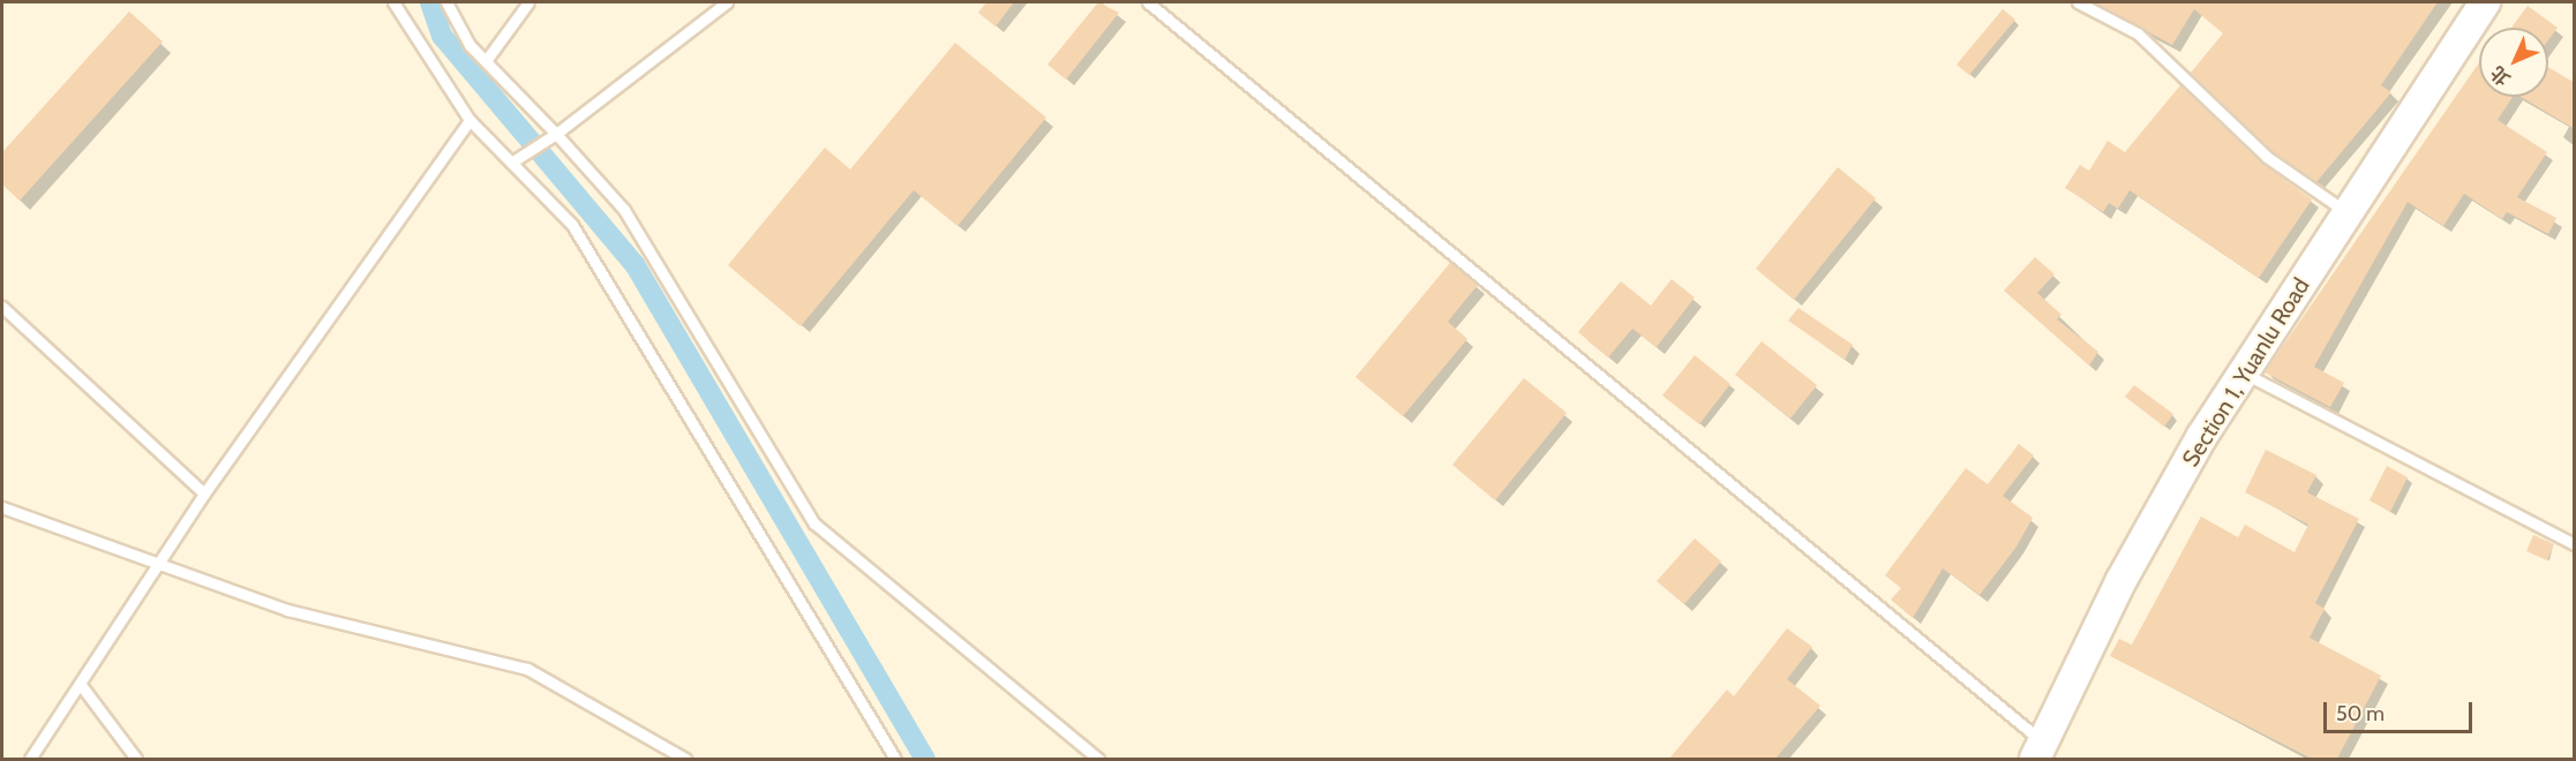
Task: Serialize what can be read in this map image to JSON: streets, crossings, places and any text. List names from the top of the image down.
{
  "streets": {
    "main road": ["Section 1, Yuanlu Road"]
  },
  "scale_bar": "50 m",
  "north": "bottom left"
}
